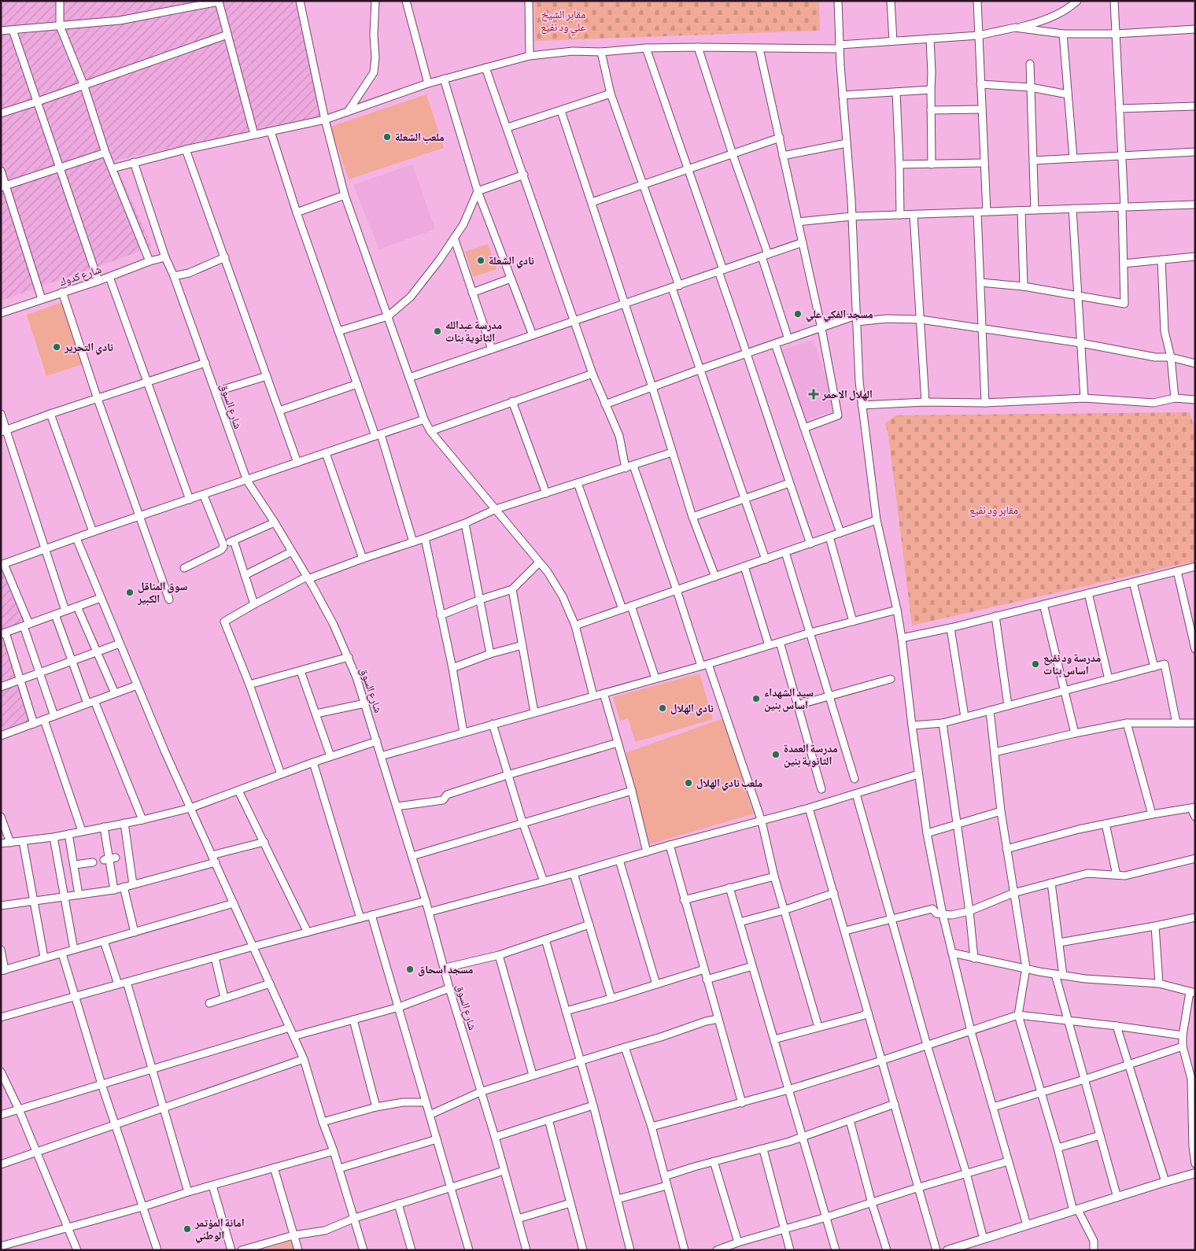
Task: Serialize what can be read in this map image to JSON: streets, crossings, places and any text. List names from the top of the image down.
{
  "streets": {
    "street": ["شارع كدوك", "شارع السوق"]
  },
  "crossings": [
    ["شارع كدوك", "شارع السوق"]
  ],
  "parks": ["مقابر الشيخ علي ود نفيع", "مقابر ود نفيع"],
  "places": {
    "other": [
      "ملعب الشعلة",
      "نادي الشعلة",
      "مسجد الفكي علي",
      "مدرسة عبدالله الثانوية بنات",
      "نادي التحرير",
      "سوق المناقل الكبير",
      "مدرسة ود نفيع اساس بنات",
      "سيد الشهداء اساس بنين",
      "نادي الهلال",
      "مدرسة العمدة الثانوية بنين",
      "ملعب نادي الهلال",
      "مسجد اسحاق",
      "امانة المؤتمر الوطني"
    ],
    "health": ["الهلال الاحمر"]
  }
}
